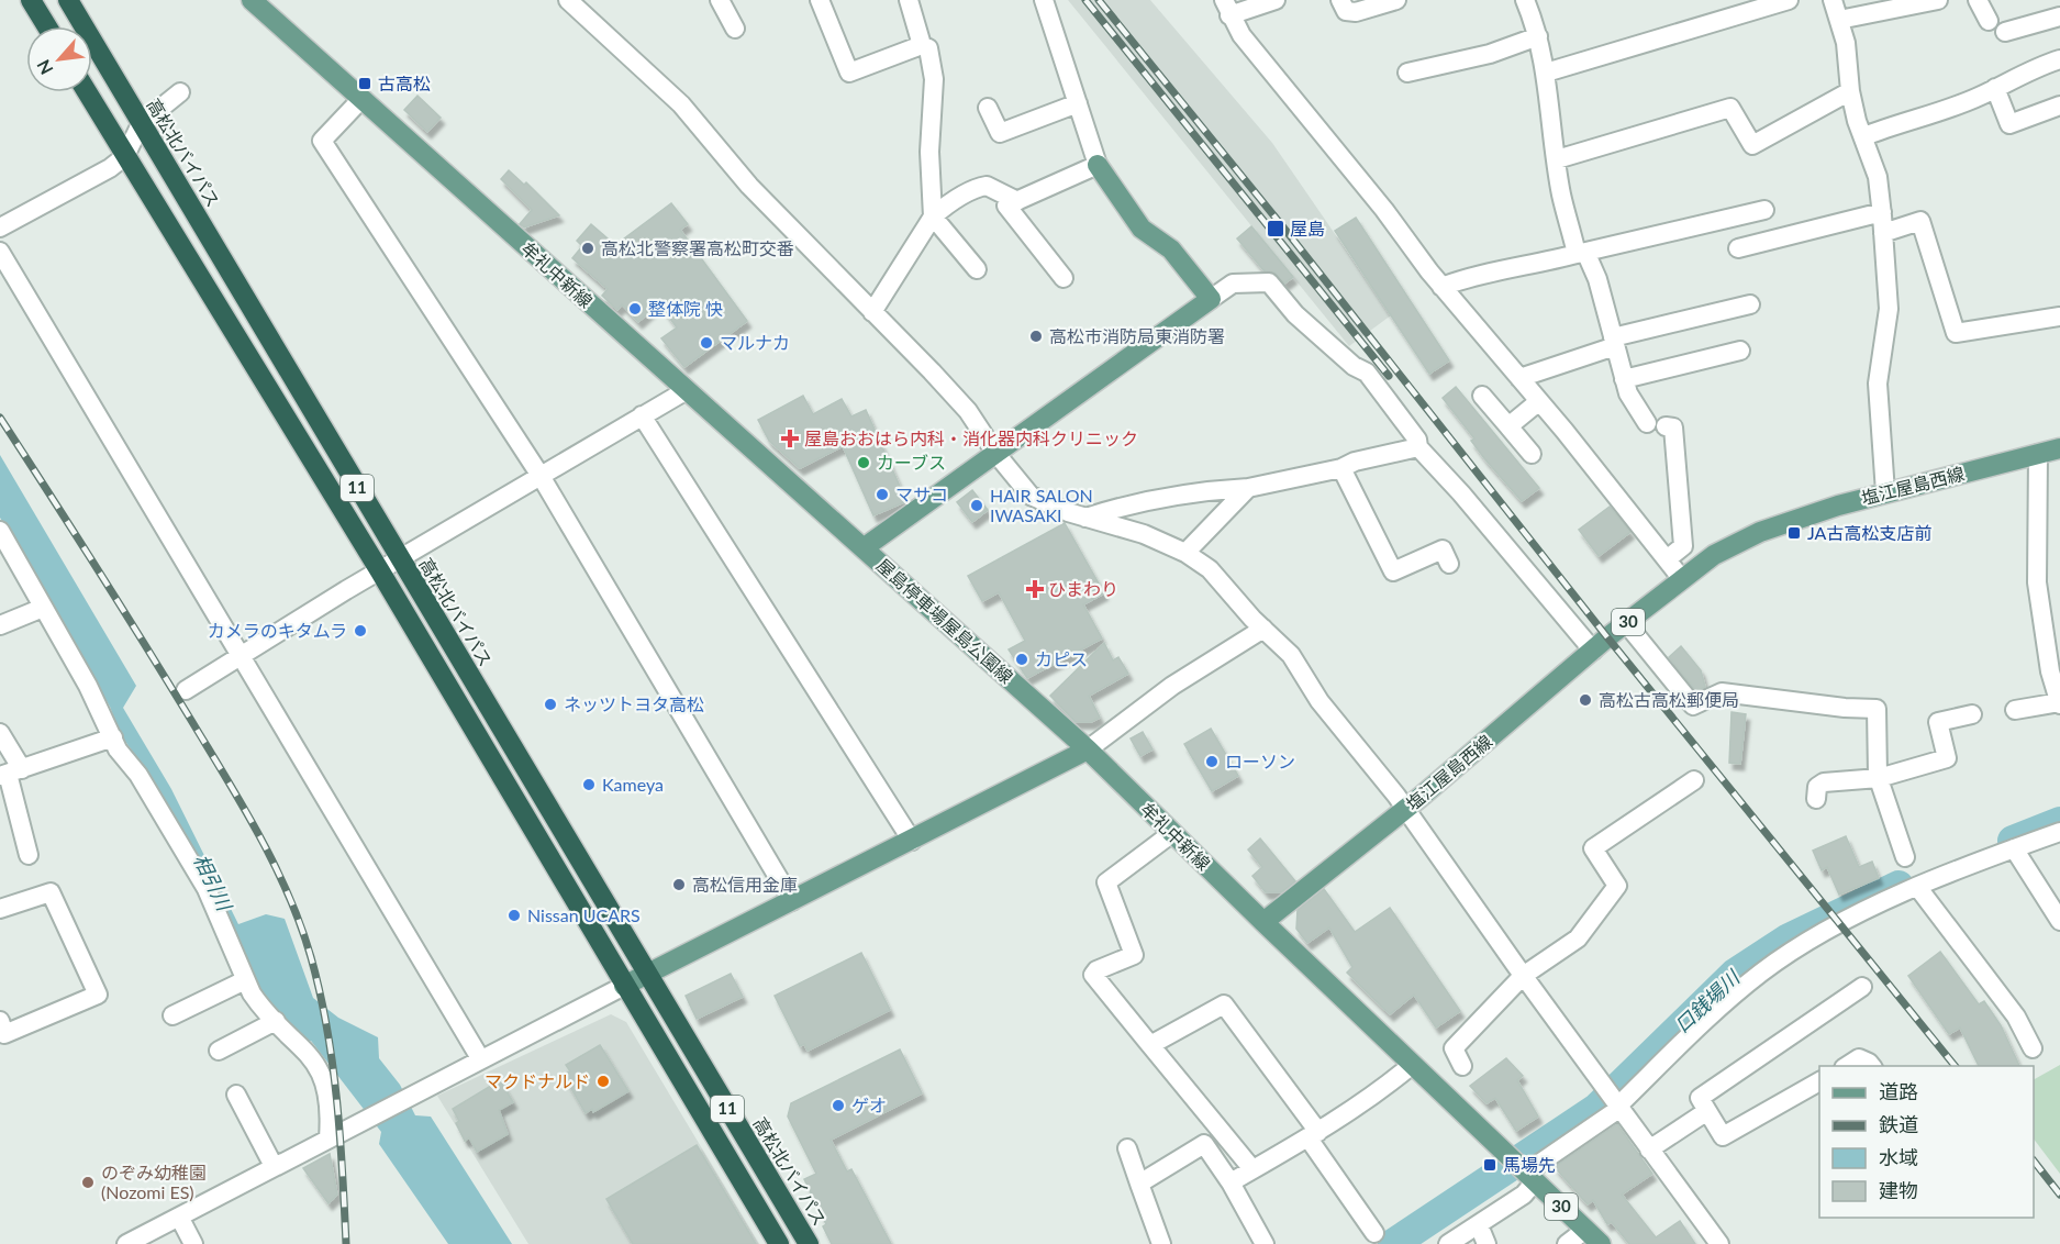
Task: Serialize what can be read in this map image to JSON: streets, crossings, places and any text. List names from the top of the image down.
{
  "streets": {
    "highway": ["高松北バイパス", "11"],
    "main road": [
      "牟礼中新線",
      "塩江屋島西線",
      "屋島停車場屋島公園線",
      "30"
    ]
  },
  "crossings": [
    ["牟礼中新線", "塩江屋島西線"],
    ["牟礼中新線", "屋島停車場屋島公園線"],
    ["牟礼中新線", "30"],
    ["塩江屋島西線", "30"]
  ],
  "water": ["相引川", "口銭場川"],
  "places": {
    "transit": [
      "古高松",
      "屋島",
      "JA古高松支店前",
      "馬場先"
    ],
    "other": [
      "高松北警察署高松町交番",
      "整体院 快",
      "高松市消防局東消防署",
      "マルナカ",
      "カーブス",
      "マサコ",
      "HAIR SALON IWASAKI",
      "カメラのキタムラ",
      "カピス",
      "高松古高松郵便局",
      "ネッツトヨタ高松",
      "ローソン",
      "Kameya",
      "高松信用金庫",
      "Nissan UCARS",
      "マクドナルド",
      "ゲオ",
      "のぞみ幼稚園 (Nozomi ES)"
    ],
    "health": ["屋島おおはら内科・消化器内科クリニック", "ひまわり"]
  },
  "legend": [
    "道路",
    "鉄道",
    "水域",
    "建物"
  ],
  "north": "bottom left"
}
